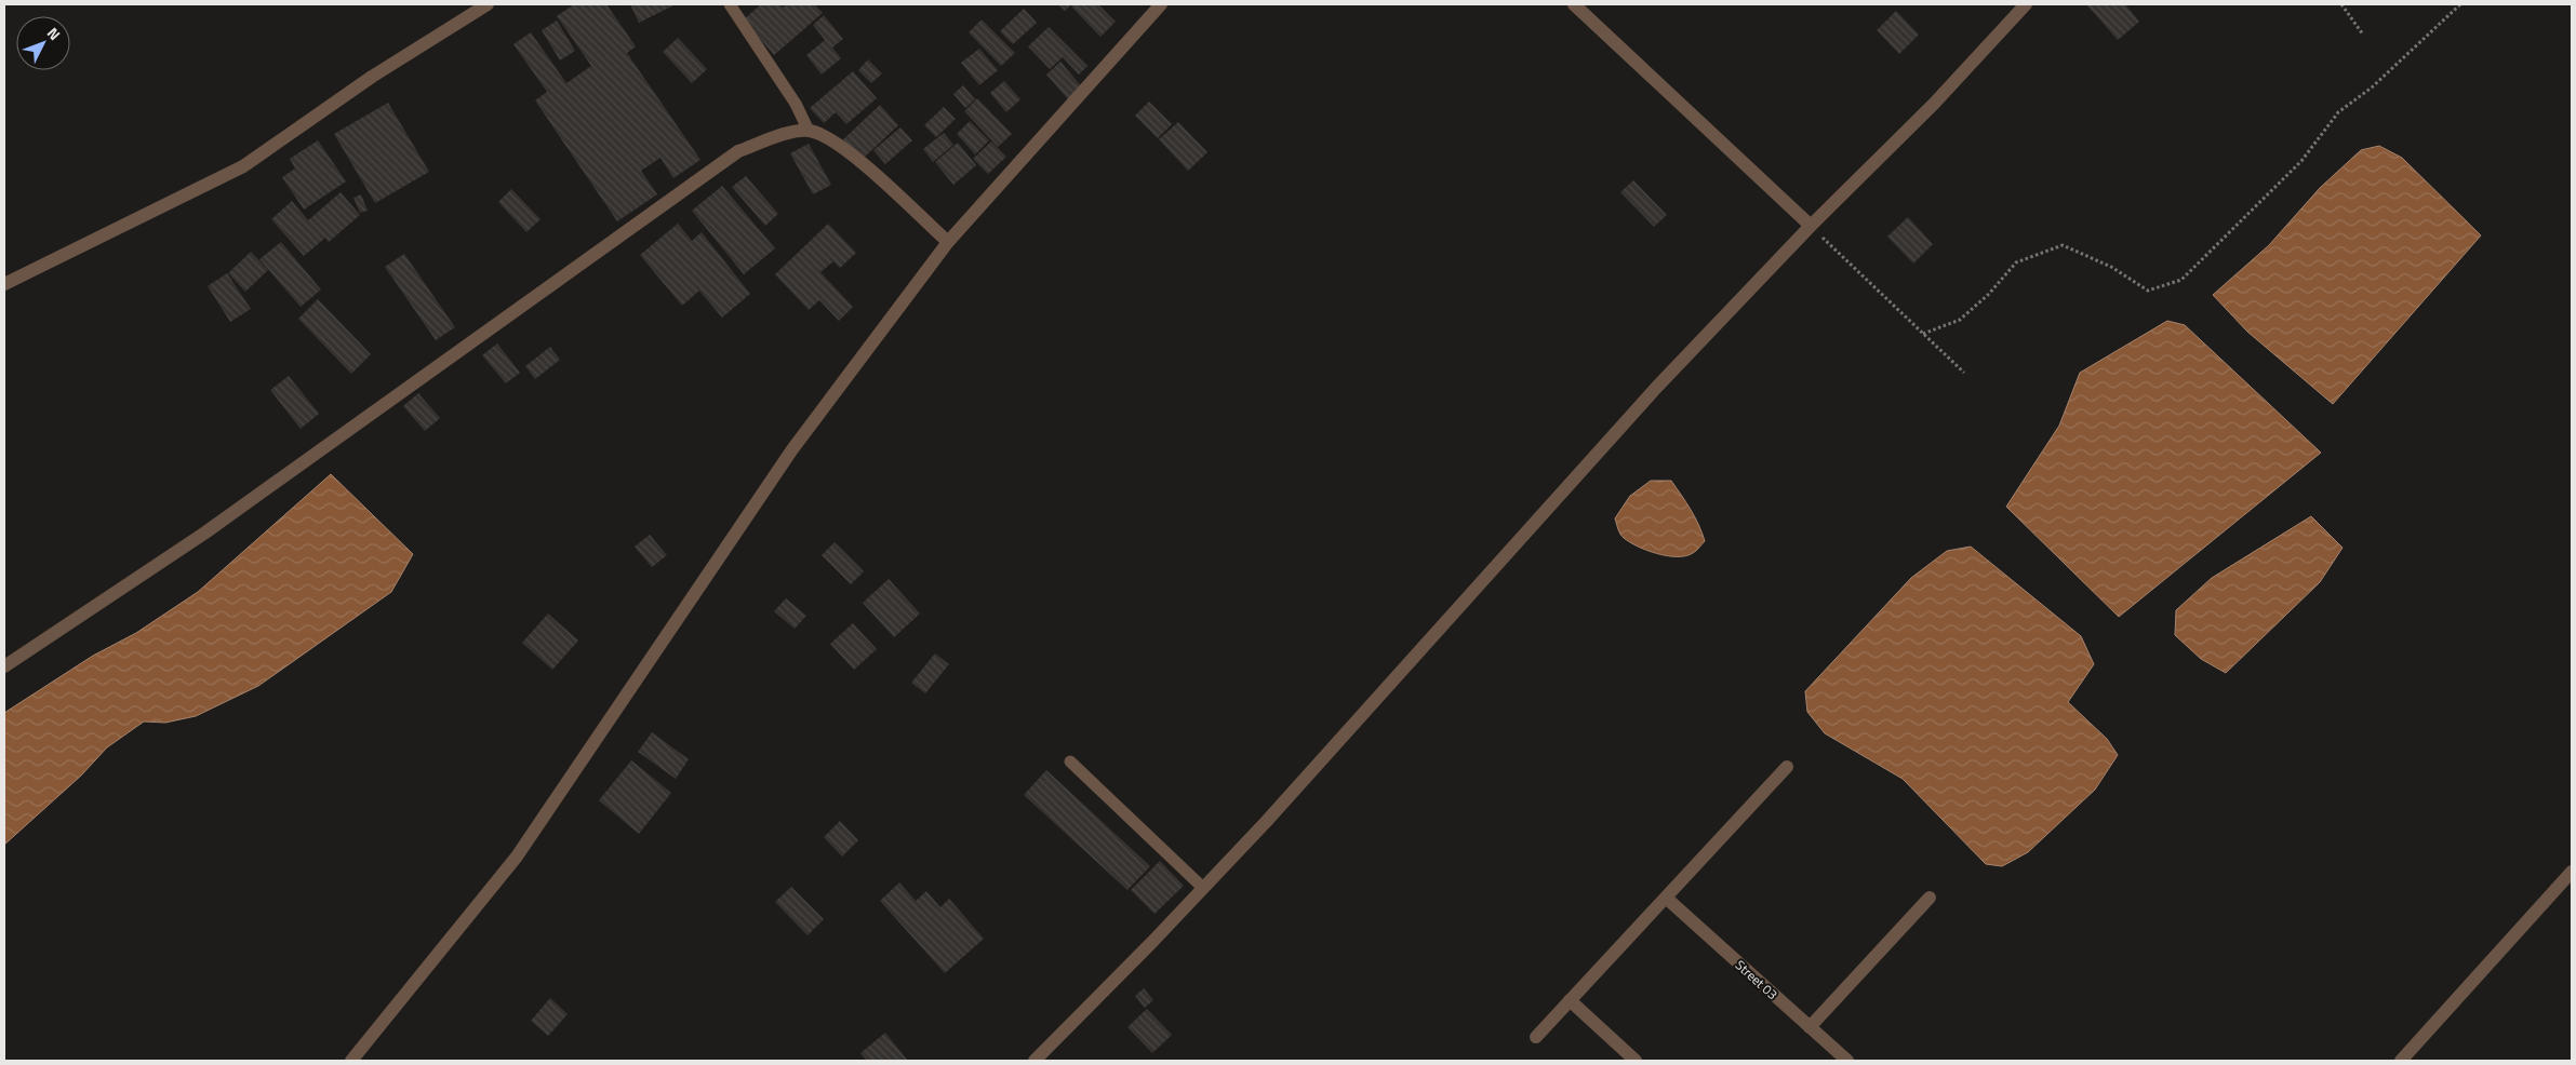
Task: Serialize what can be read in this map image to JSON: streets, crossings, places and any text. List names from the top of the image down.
{
  "streets": {
    "street": ["Street 03"]
  },
  "north": "top right"
}
